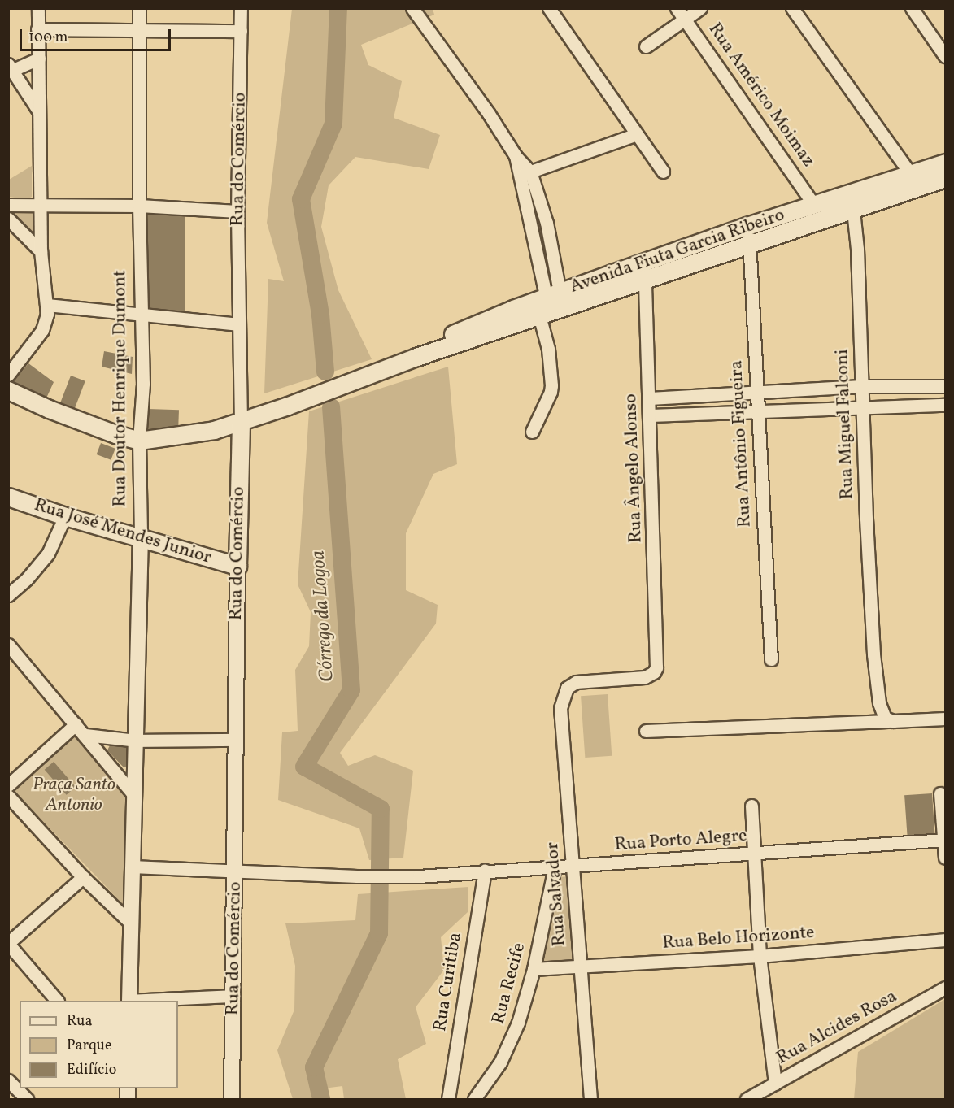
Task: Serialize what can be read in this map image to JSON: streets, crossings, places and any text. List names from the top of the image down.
{
  "streets": {
    "main road": ["Rua do Comércio", "Avenida Fiuta Garcia Ribeiro", "Rua José Mendes Junior"],
    "street": [
      "Rua Américo Moimaz",
      "Rua Doutor Henrique Dumont",
      "Rua Miguel Falconi",
      "Rua Antônio Figueira",
      "Rua Ângelo Alonso",
      "Rua Porto Alegre",
      "Rua Salvador",
      "Rua Belo Horizonte",
      "Rua Curitiba",
      "Rua Recife",
      "Rua Alcides Rosa"
    ]
  },
  "crossings": [
    ["Rua Américo Moimaz", "Avenida Fiuta Garcia Ribeiro"],
    ["Rua do Comércio", "Avenida Fiuta Garcia Ribeiro"],
    ["Rua do Comércio", "Rua José Mendes Junior"],
    ["Rua do Comércio", "Rua Porto Alegre"],
    ["Avenida Fiuta Garcia Ribeiro", "Rua Doutor Henrique Dumont"],
    ["Avenida Fiuta Garcia Ribeiro", "Rua Miguel Falconi"],
    ["Avenida Fiuta Garcia Ribeiro", "Rua Antônio Figueira"],
    ["Avenida Fiuta Garcia Ribeiro", "Rua Ângelo Alonso"],
    ["Rua Doutor Henrique Dumont", "Rua José Mendes Junior"],
    ["Rua Doutor Henrique Dumont", "Rua Porto Alegre"],
    ["Rua Ângelo Alonso", "Rua Salvador"],
    ["Rua Porto Alegre", "Rua Salvador"],
    ["Rua Porto Alegre", "Rua Curitiba"],
    ["Rua Porto Alegre", "Rua Recife"],
    ["Rua Salvador", "Rua Belo Horizonte"],
    ["Rua Belo Horizonte", "Rua Recife"]
  ],
  "water": ["Córrego da Logoa"],
  "parks": ["Praça Santo Antonio"],
  "legend": ["Rua", "Parque", "Edifício"],
  "scale_bar": "100 m"
}
